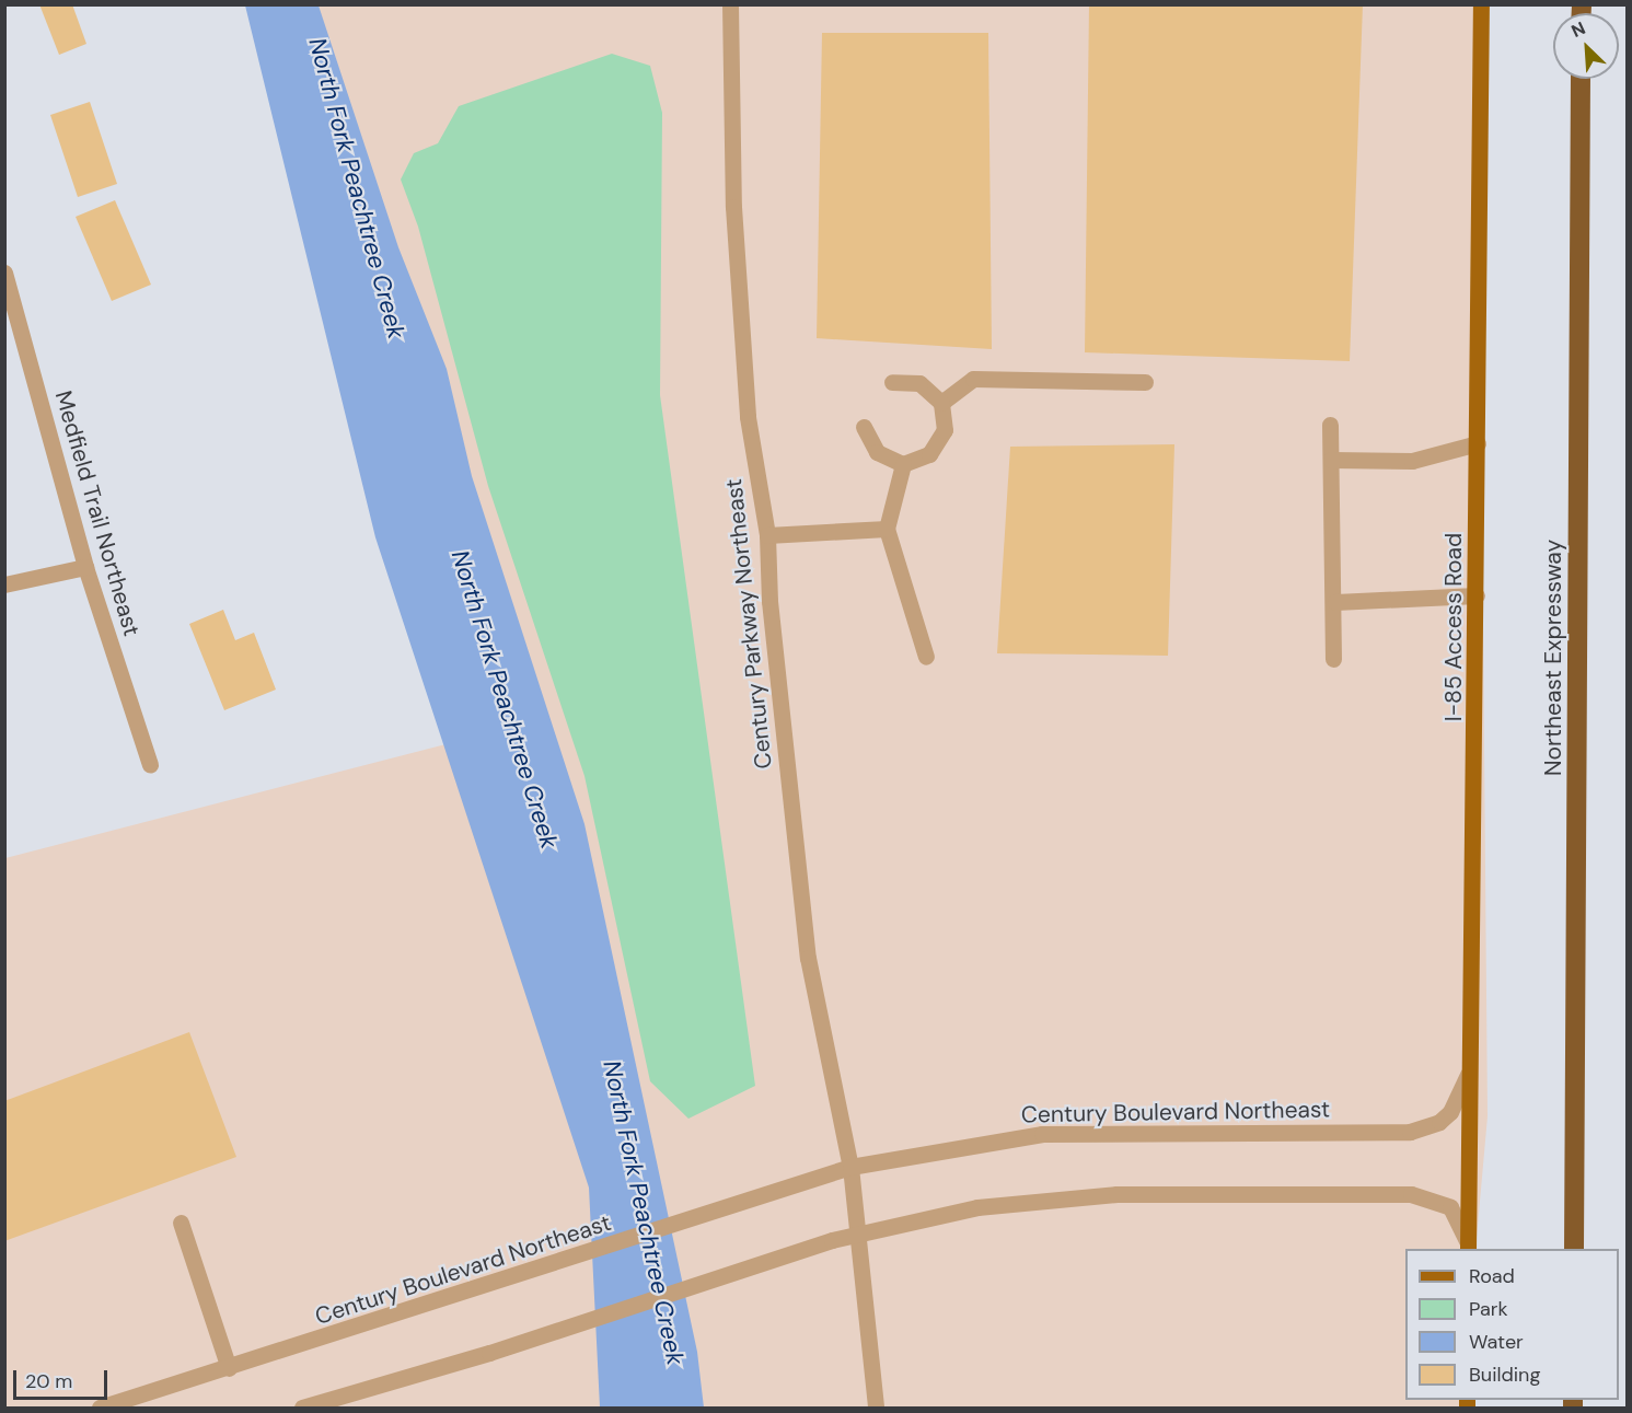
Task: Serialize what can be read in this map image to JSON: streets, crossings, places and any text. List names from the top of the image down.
{
  "streets": {
    "highway": ["Northeast Expressway"],
    "main road": ["I-85 Access Road"],
    "street": ["Medfield Trail Northeast", "Century Parkway Northeast", "Century Boulevard Northeast"]
  },
  "crossings": [
    ["Century Parkway Northeast", "Century Boulevard Northeast"],
    ["I-85 Access Road", "Century Boulevard Northeast"]
  ],
  "water": ["North Fork Peachtree Creek"],
  "legend": [
    "Road",
    "Park",
    "Water",
    "Building"
  ],
  "scale_bar": "20 m",
  "north": "top left"
}
